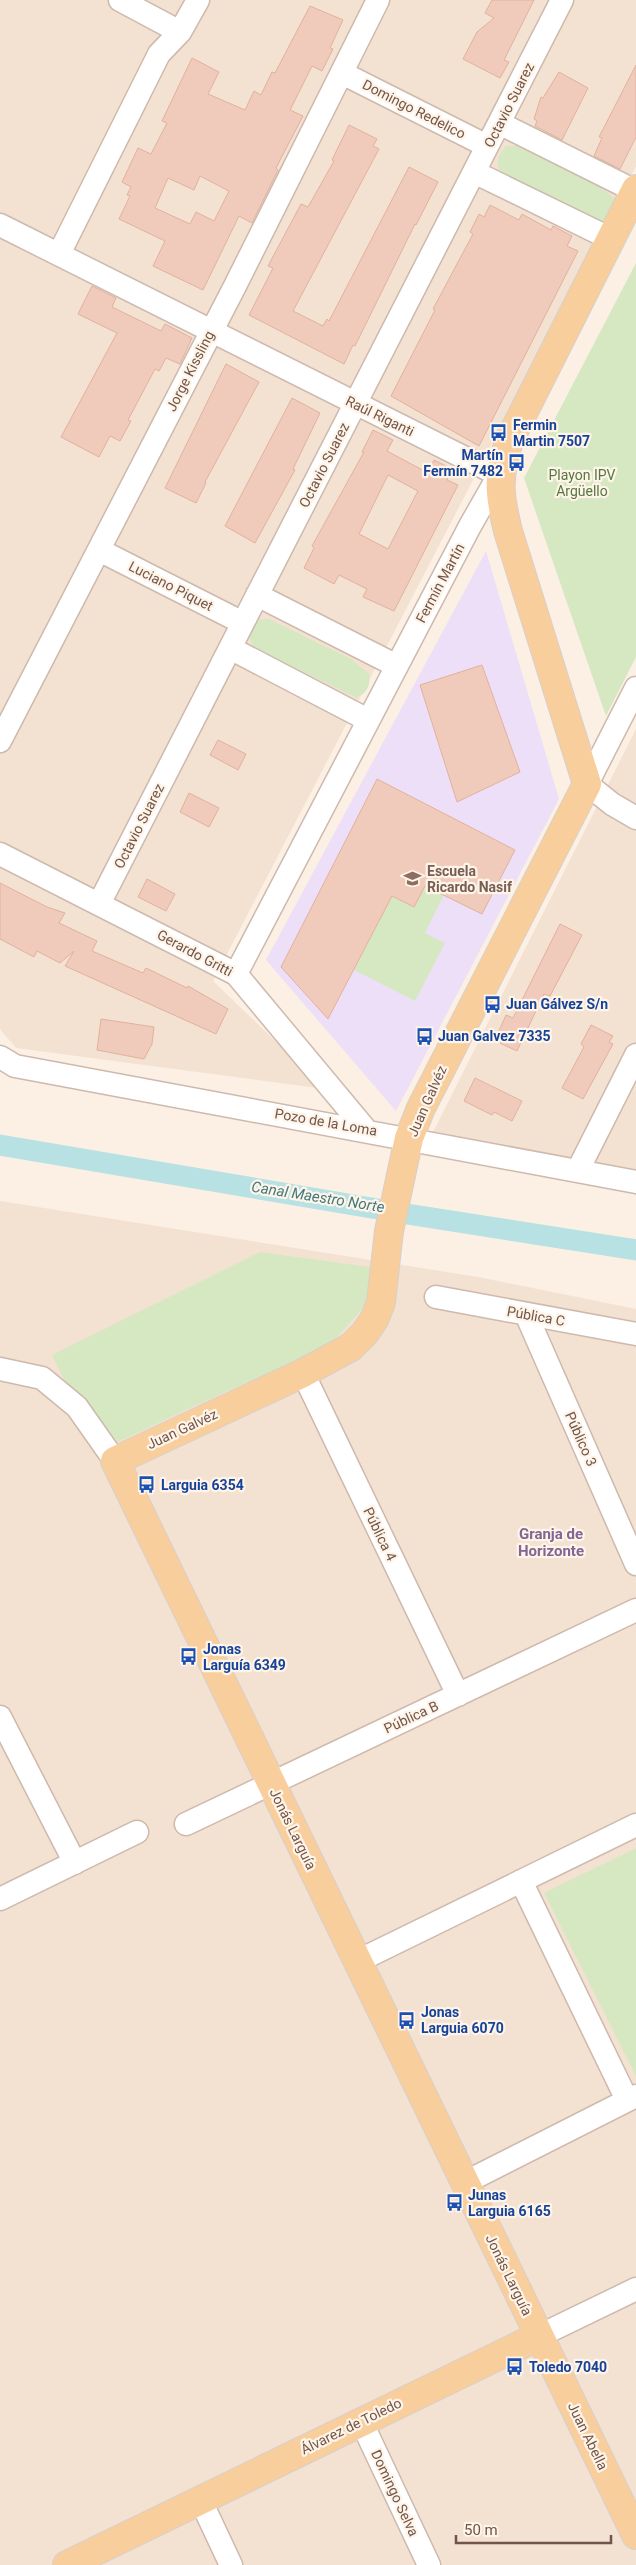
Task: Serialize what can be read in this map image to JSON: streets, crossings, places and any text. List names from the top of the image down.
{
  "streets": {
    "main road": [
      "Fermín Martín",
      "Juan Galvéz",
      "Jonás Larguía",
      "Álvarez de Toledo",
      "Juan Abella"
    ],
    "street": [
      "Octavio Suarez",
      "Domingo Redelico",
      "Jorge Kissling",
      "Raúl Riganti",
      "Luciano Piquet",
      "Gerardo Gritti",
      "Pozo de la Loma",
      "Pública C",
      "Público 3",
      "Pública 4",
      "Pública B",
      "Domingo Selva"
    ]
  },
  "crossings": [
    ["Octavio Suarez", "Domingo Redelico"],
    ["Octavio Suarez", "Raúl Riganti"],
    ["Octavio Suarez", "Luciano Piquet"],
    ["Octavio Suarez", "Gerardo Gritti"],
    ["Domingo Redelico", "Jorge Kissling"],
    ["Jorge Kissling", "Raúl Riganti"],
    ["Jorge Kissling", "Luciano Piquet"],
    ["Raúl Riganti", "Fermín Martín"],
    ["Fermín Martín", "Gerardo Gritti"],
    ["Gerardo Gritti", "Pozo de la Loma"],
    ["Juan Galvéz", "Pozo de la Loma"],
    ["Juan Galvéz", "Pública 4"],
    ["Juan Galvéz", "Jonás Larguía"],
    ["Pública C", "Público 3"],
    ["Pública 4", "Pública B"],
    ["Pública B", "Jonás Larguía"],
    ["Jonás Larguía", "Álvarez de Toledo"],
    ["Jonás Larguía", "Juan Abella"],
    ["Álvarez de Toledo", "Juan Abella"],
    ["Álvarez de Toledo", "Domingo Selva"]
  ],
  "districts": ["Granja de Horizonte"],
  "water": ["Canal Maestro Norte"],
  "parks": ["Playon IPV Argüello"],
  "places": {
    "bus stop": [
      "Fermin Martin 7507",
      "Martín Fermín 7482",
      "Juan Gálvez S/n",
      "Juan Galvez 7335",
      "Larguia 6354",
      "Jonas Larguía 6349",
      "Jonas Larguia 6070",
      "Junas Larguia 6165",
      "Toledo 7040"
    ],
    "school or university": ["Escuela Ricardo Nasif"]
  },
  "scale_bar": "50 m"
}
